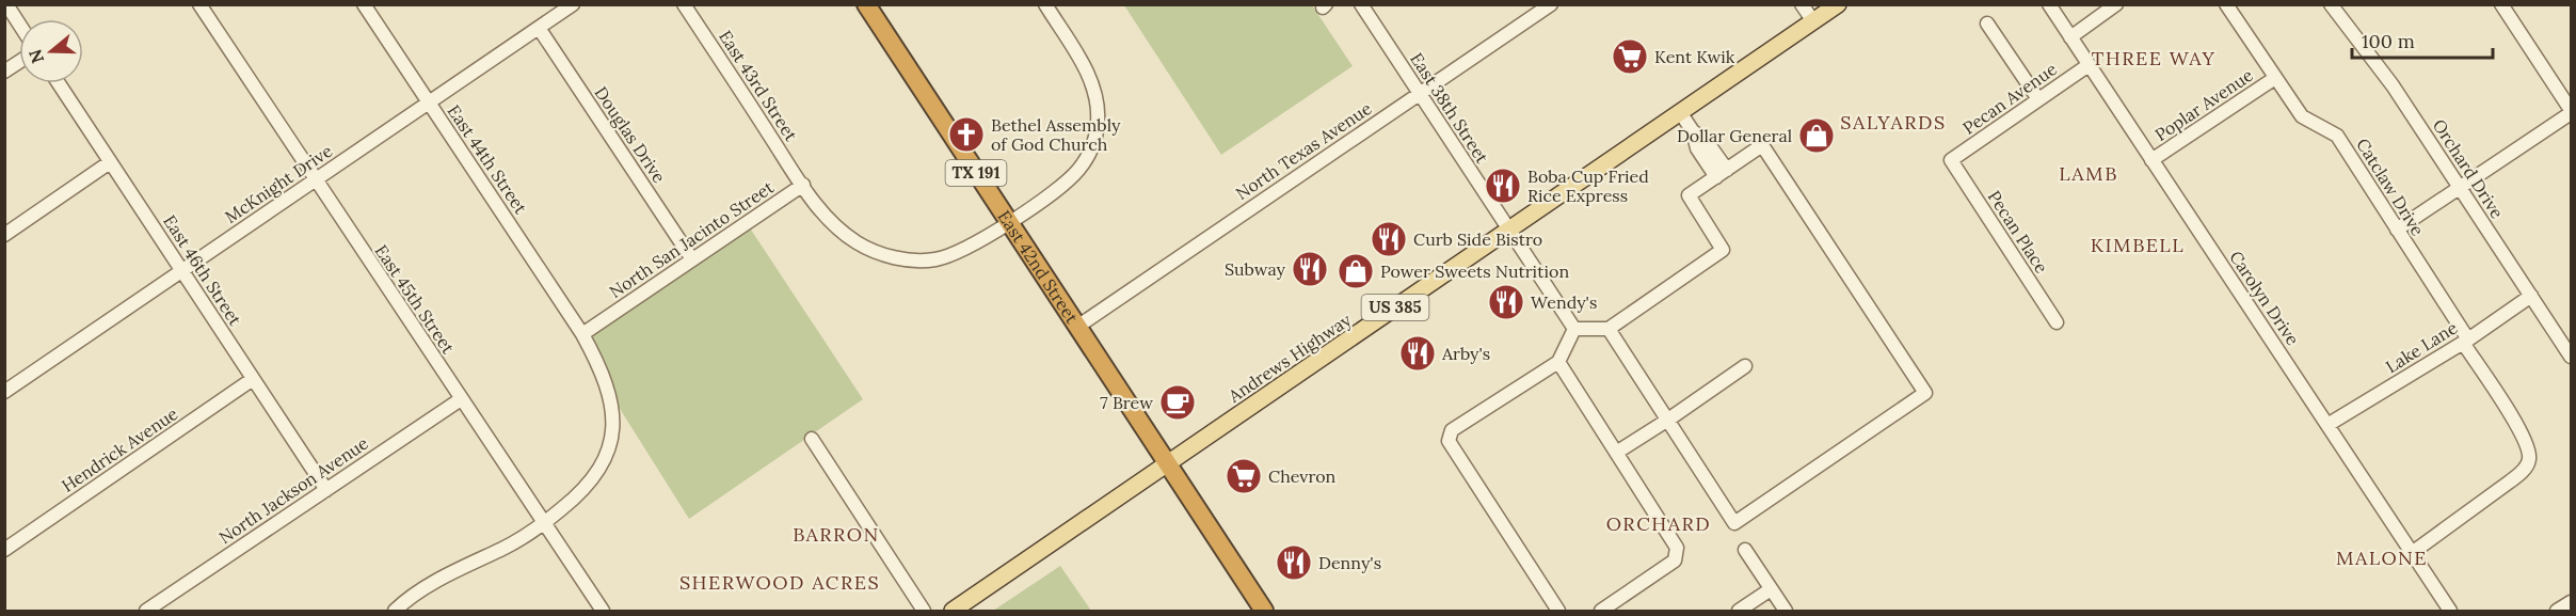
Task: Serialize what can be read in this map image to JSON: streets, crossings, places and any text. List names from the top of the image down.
{
  "streets": {
    "highway": ["TX 191", "East 42nd Street"],
    "main road": ["US 385", "Andrews Highway"],
    "street": [
      "East 43rd Street",
      "Pecan Avenue",
      "Poplar Avenue",
      "East 38th Street",
      "Douglas Drive",
      "North Texas Avenue",
      "East 44th Street",
      "Orchard Drive",
      "McKnight Drive",
      "Catclaw Drive",
      "Pecan Place",
      "North San Jacinto Street",
      "East 46th Street",
      "Carolyn Drive",
      "East 45th Street",
      "Lake Lane",
      "Hendrick Avenue",
      "North Jackson Avenue"
    ]
  },
  "crossings": [
    ["East 43rd Street", "North San Jacinto Street"],
    ["Pecan Avenue", "Pecan Place"],
    ["Pecan Avenue", "Carolyn Drive"],
    ["Poplar Avenue", "Catclaw Drive"],
    ["Poplar Avenue", "Carolyn Drive"],
    ["East 38th Street", "North Texas Avenue"],
    ["East 38th Street", "Andrews Highway"],
    ["Douglas Drive", "McKnight Drive"],
    ["Douglas Drive", "North San Jacinto Street"],
    ["North Texas Avenue", "East 42nd Street"],
    ["East 44th Street", "McKnight Drive"],
    ["East 44th Street", "North San Jacinto Street"],
    ["Orchard Drive", "Lake Lane"],
    ["TX 191", "East 42nd Street"],
    ["TX 191", "Andrews Highway"],
    ["McKnight Drive", "East 46th Street"],
    ["McKnight Drive", "East 45th Street"],
    ["Catclaw Drive", "Carolyn Drive"],
    ["Catclaw Drive", "Lake Lane"],
    ["East 42nd Street", "Andrews Highway"],
    ["East 46th Street", "Hendrick Avenue"],
    ["East 46th Street", "North Jackson Avenue"],
    ["Carolyn Drive", "Lake Lane"],
    ["East 45th Street", "North Jackson Avenue"]
  ],
  "districts": [
    "THREE WAY",
    "SALYARDS",
    "LAMB",
    "KIMBELL",
    "ORCHARD",
    "BARRON",
    "MALONE",
    "SHERWOOD ACRES"
  ],
  "places": {
    "supermarket": ["Kent Kwik", "Chevron"],
    "church": ["Bethel Assembly of God Church"],
    "shop": ["Dollar General", "Power Sweets Nutrition"],
    "restaurant": [
      "Boba Cup Fried Rice Express",
      "Curb Side Bistro",
      "Subway",
      "Wendy's",
      "Arby's",
      "Denny's"
    ],
    "cafe": ["7 Brew"]
  },
  "scale_bar": "100 m",
  "north": "left"
}
